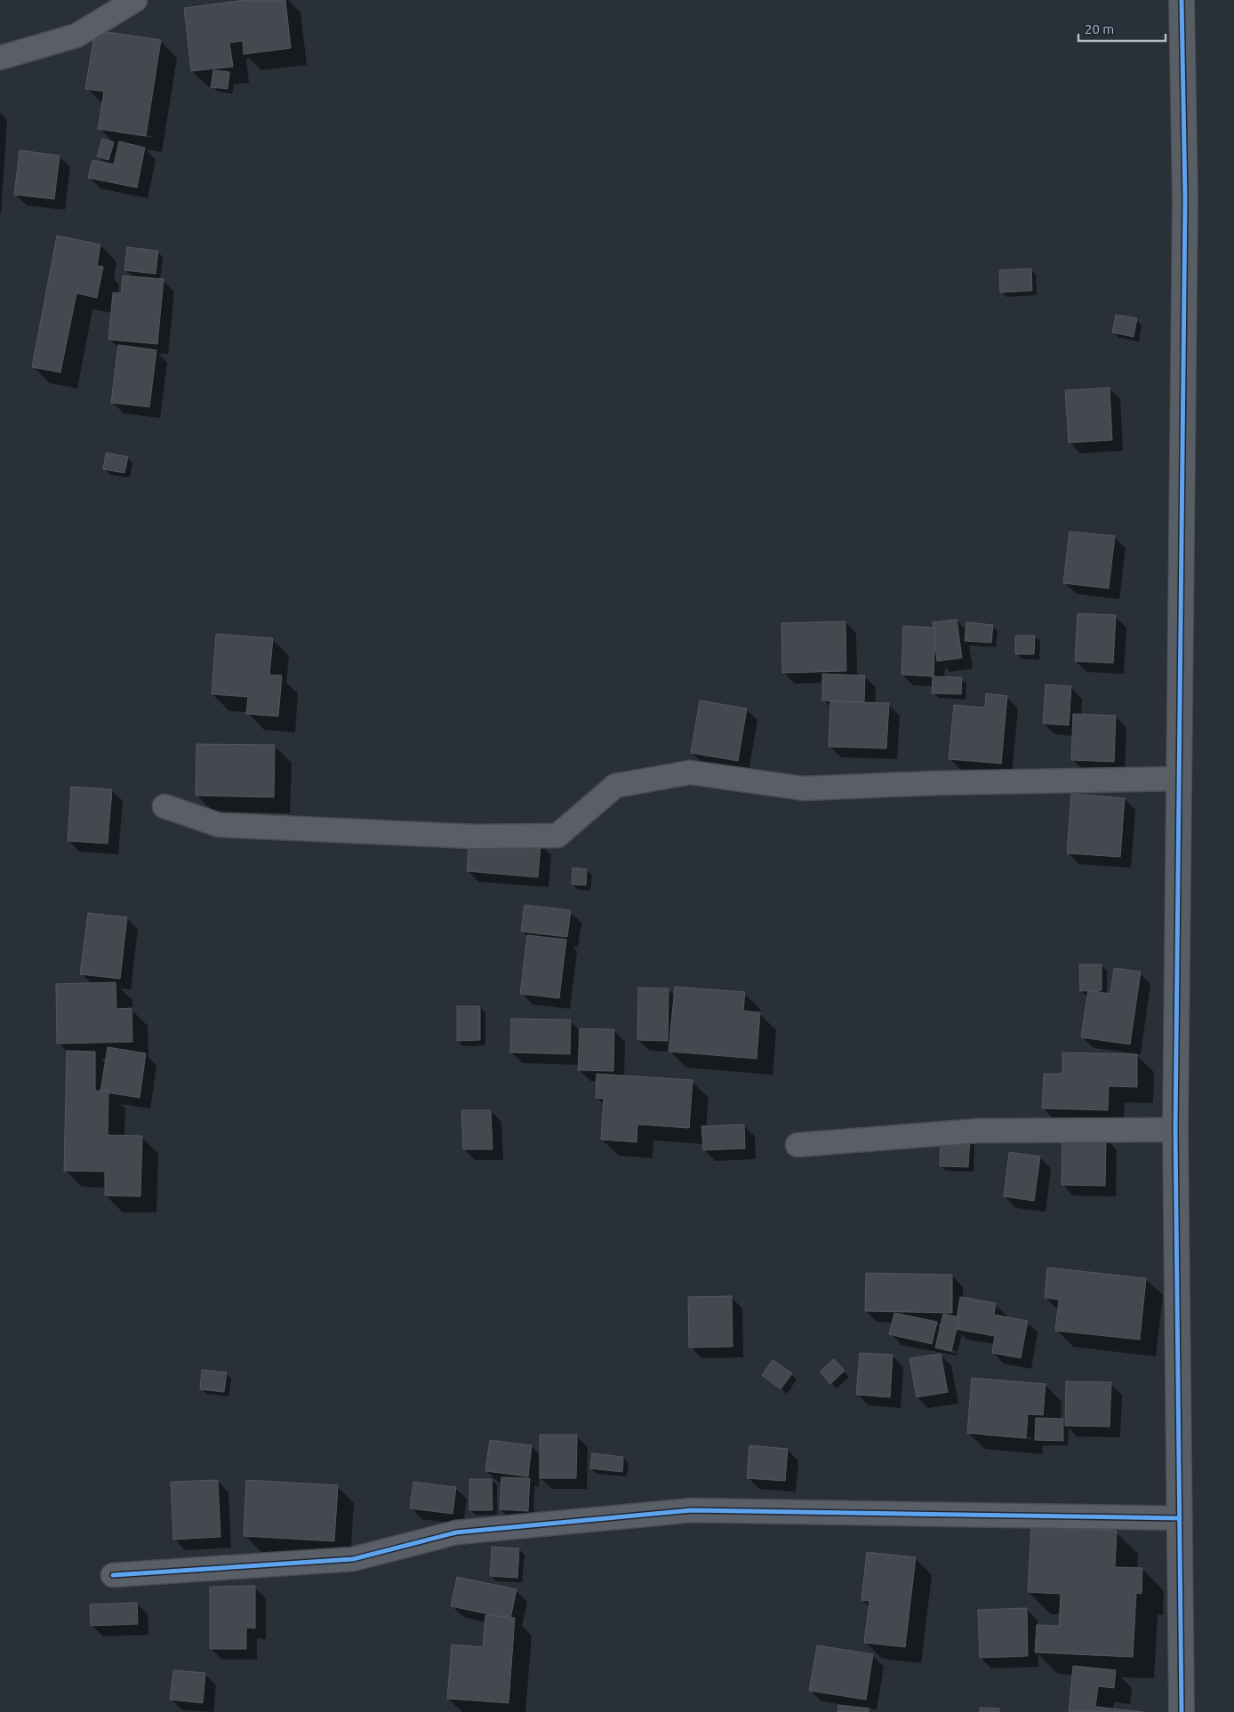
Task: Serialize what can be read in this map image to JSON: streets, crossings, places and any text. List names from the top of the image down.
{
  "scale_bar": "20 m"
}
